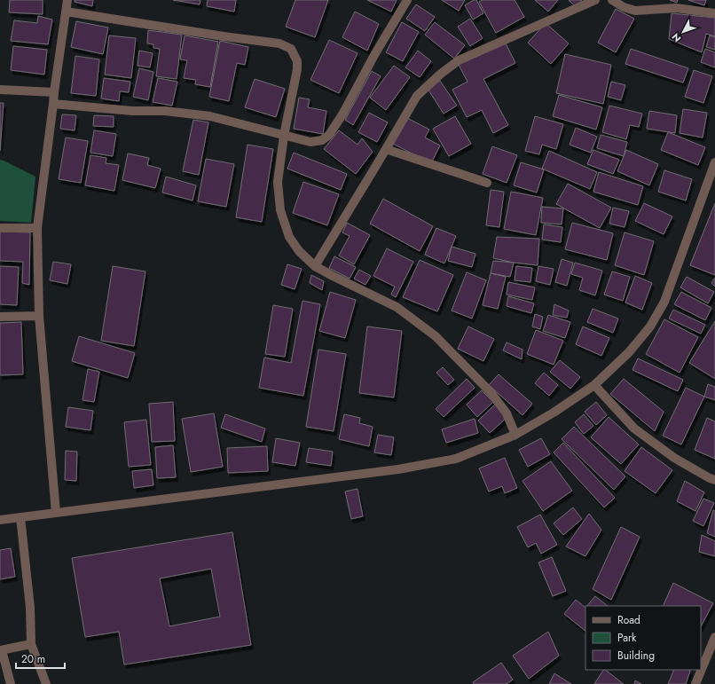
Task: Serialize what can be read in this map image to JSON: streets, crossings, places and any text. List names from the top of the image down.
{
  "legend": ["Road", "Park", "Building"],
  "scale_bar": "20 m",
  "north": "bottom left"
}
